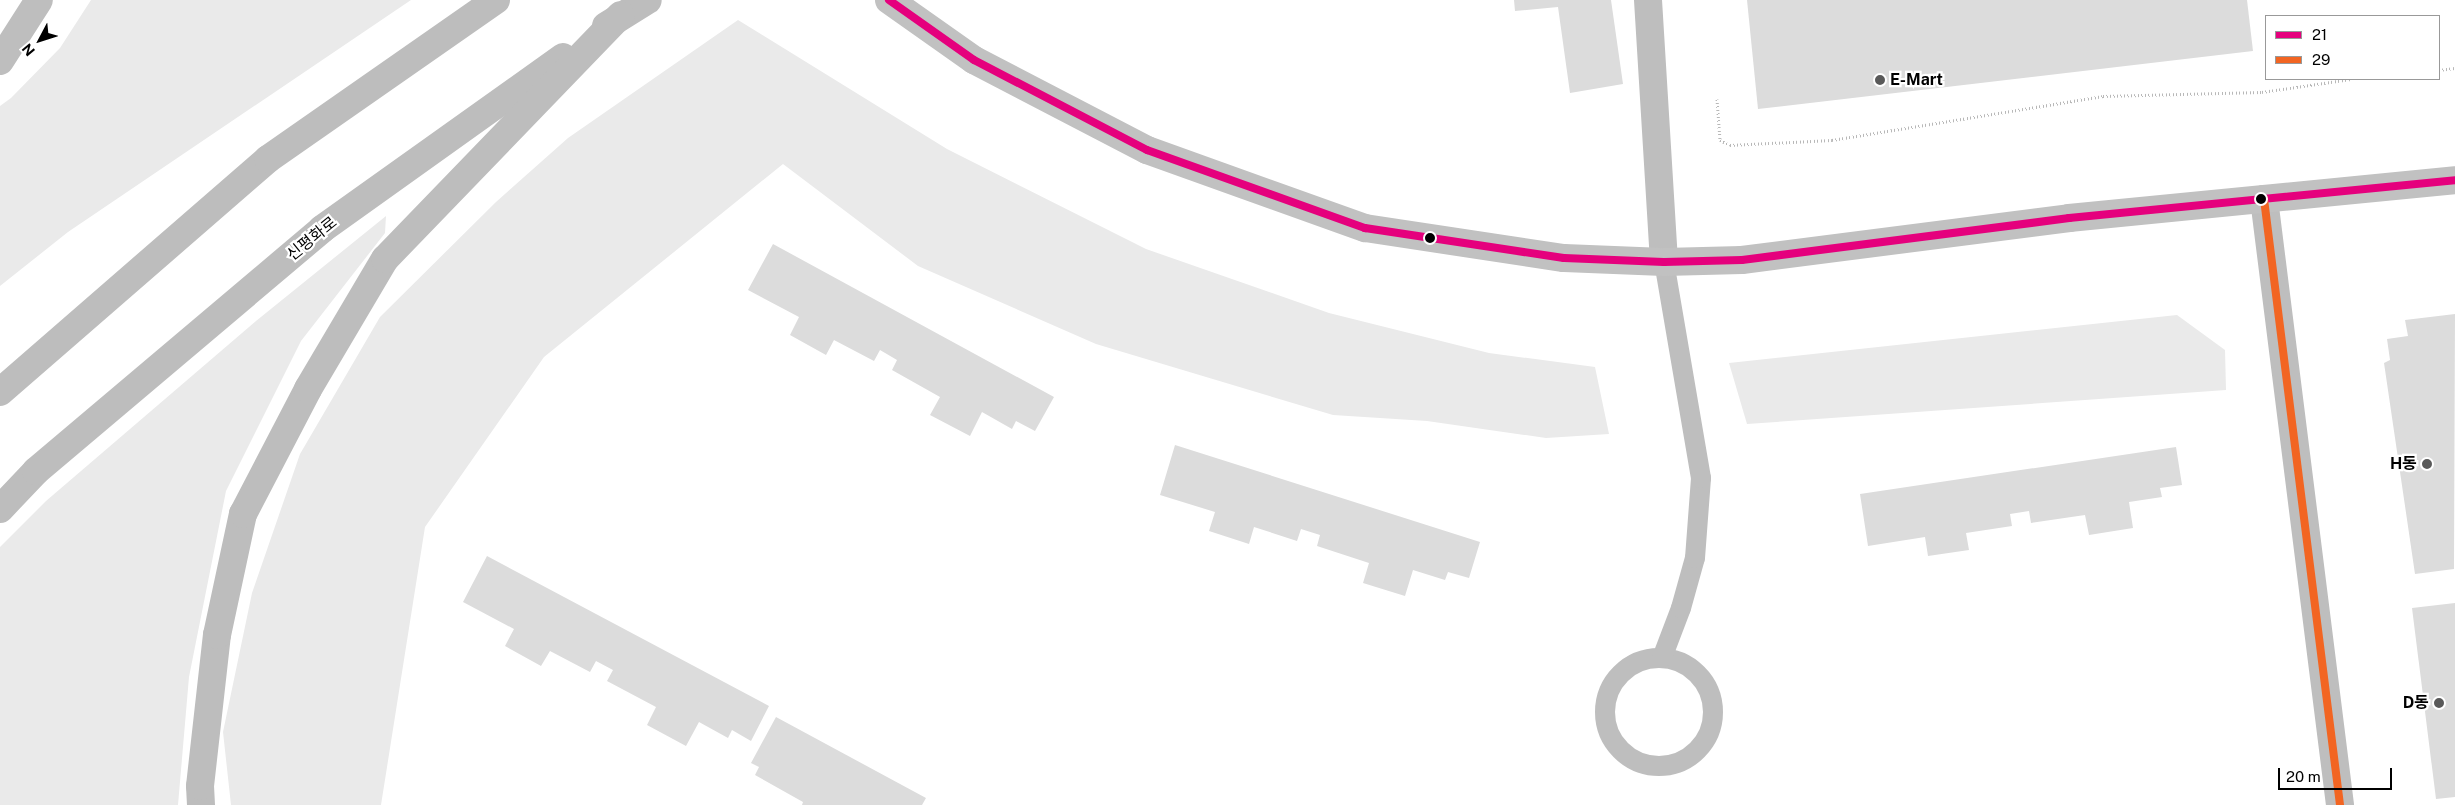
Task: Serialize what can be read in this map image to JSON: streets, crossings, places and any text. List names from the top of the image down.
{
  "streets": {
    "highway": ["신평화로"]
  },
  "places": ["E-Mart", "H동", "D동"],
  "lines": ["transit line 21", "transit line 29"],
  "legend": ["21", "29"],
  "scale_bar": "20 m",
  "north": "bottom left"
}
